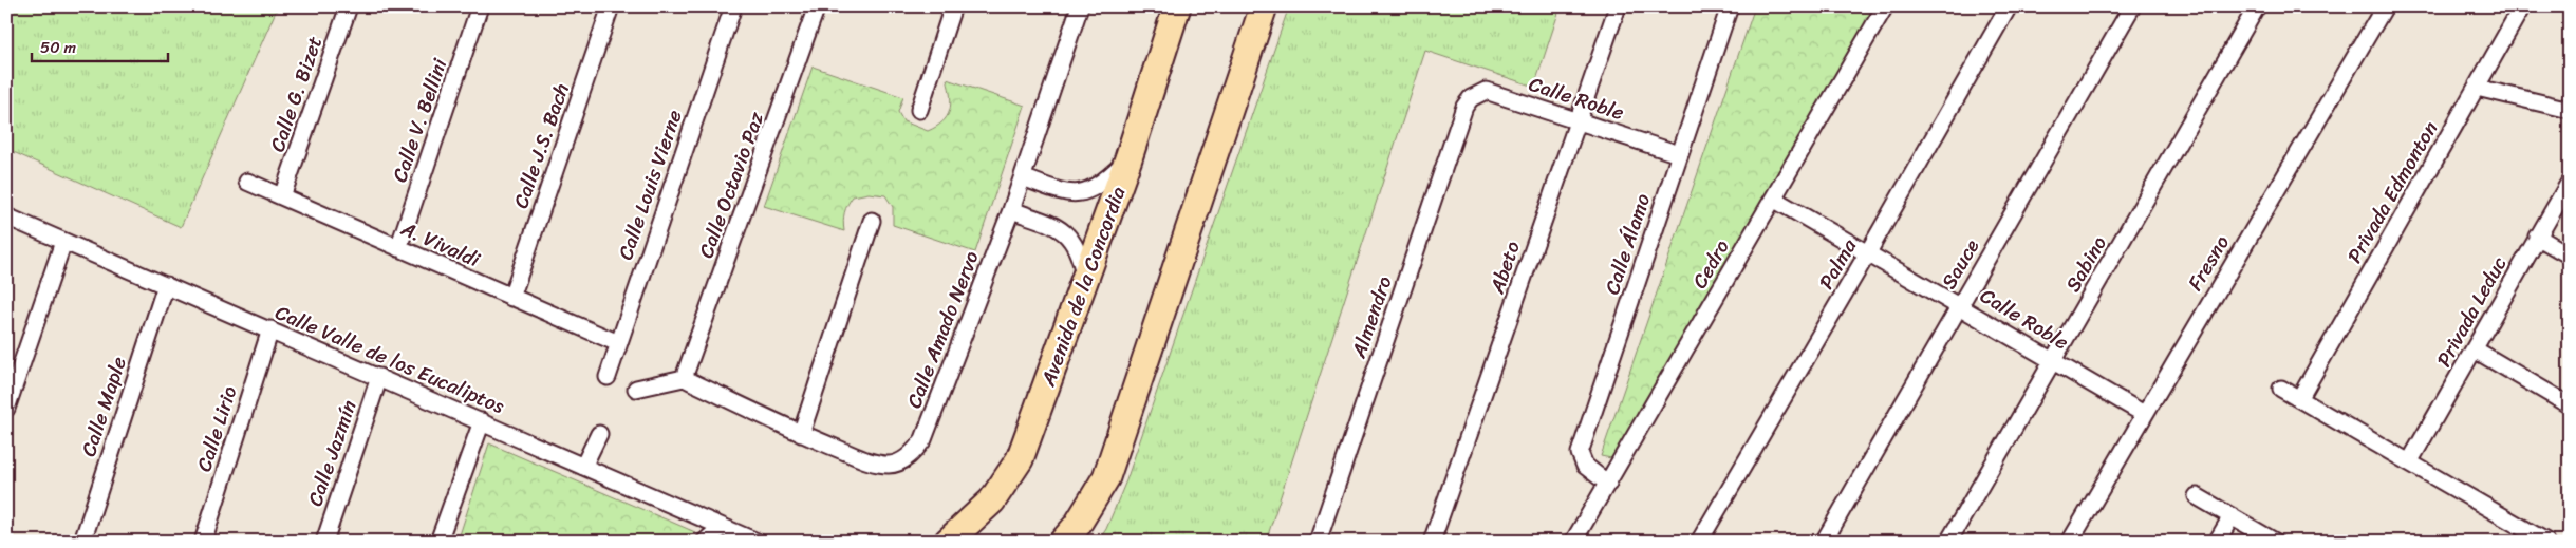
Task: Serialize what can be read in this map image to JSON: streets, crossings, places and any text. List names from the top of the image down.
{
  "streets": {
    "main road": ["Avenida de la Concordia"],
    "street": [
      "Calle G. Bizet",
      "Calle Roble",
      "Calle V. Bellini",
      "Calle J.S. Bach",
      "Calle Louis Vierne",
      "Calle Octavio Paz",
      "Privada Edmonton",
      "A. Vivaldi",
      "Calle Álamo",
      "Fresno",
      "Cedro",
      "Palma",
      "Sauce",
      "Sabino",
      "Abeto",
      "Privada Leduc",
      "Almendro",
      "Calle Amado Nervo",
      "Calle Valle de los Eucaliptos",
      "Calle Maple",
      "Calle Lirio",
      "Calle Jazmín"
    ]
  },
  "crossings": [
    ["Calle G. Bizet", "A. Vivaldi"],
    ["Calle Roble", "Calle Álamo"],
    ["Calle Roble", "Fresno"],
    ["Calle Roble", "Cedro"],
    ["Calle Roble", "Palma"],
    ["Calle Roble", "Sauce"],
    ["Calle Roble", "Sabino"],
    ["Calle Roble", "Abeto"],
    ["Calle Roble", "Almendro"],
    ["Calle V. Bellini", "A. Vivaldi"],
    ["Calle J.S. Bach", "A. Vivaldi"],
    ["Calle Louis Vierne", "A. Vivaldi"],
    ["Calle Álamo", "Cedro"],
    ["Calle Valle de los Eucaliptos", "Calle Maple"],
    ["Calle Valle de los Eucaliptos", "Calle Lirio"],
    ["Calle Valle de los Eucaliptos", "Calle Jazmín"]
  ],
  "scale_bar": "50 m"
}
